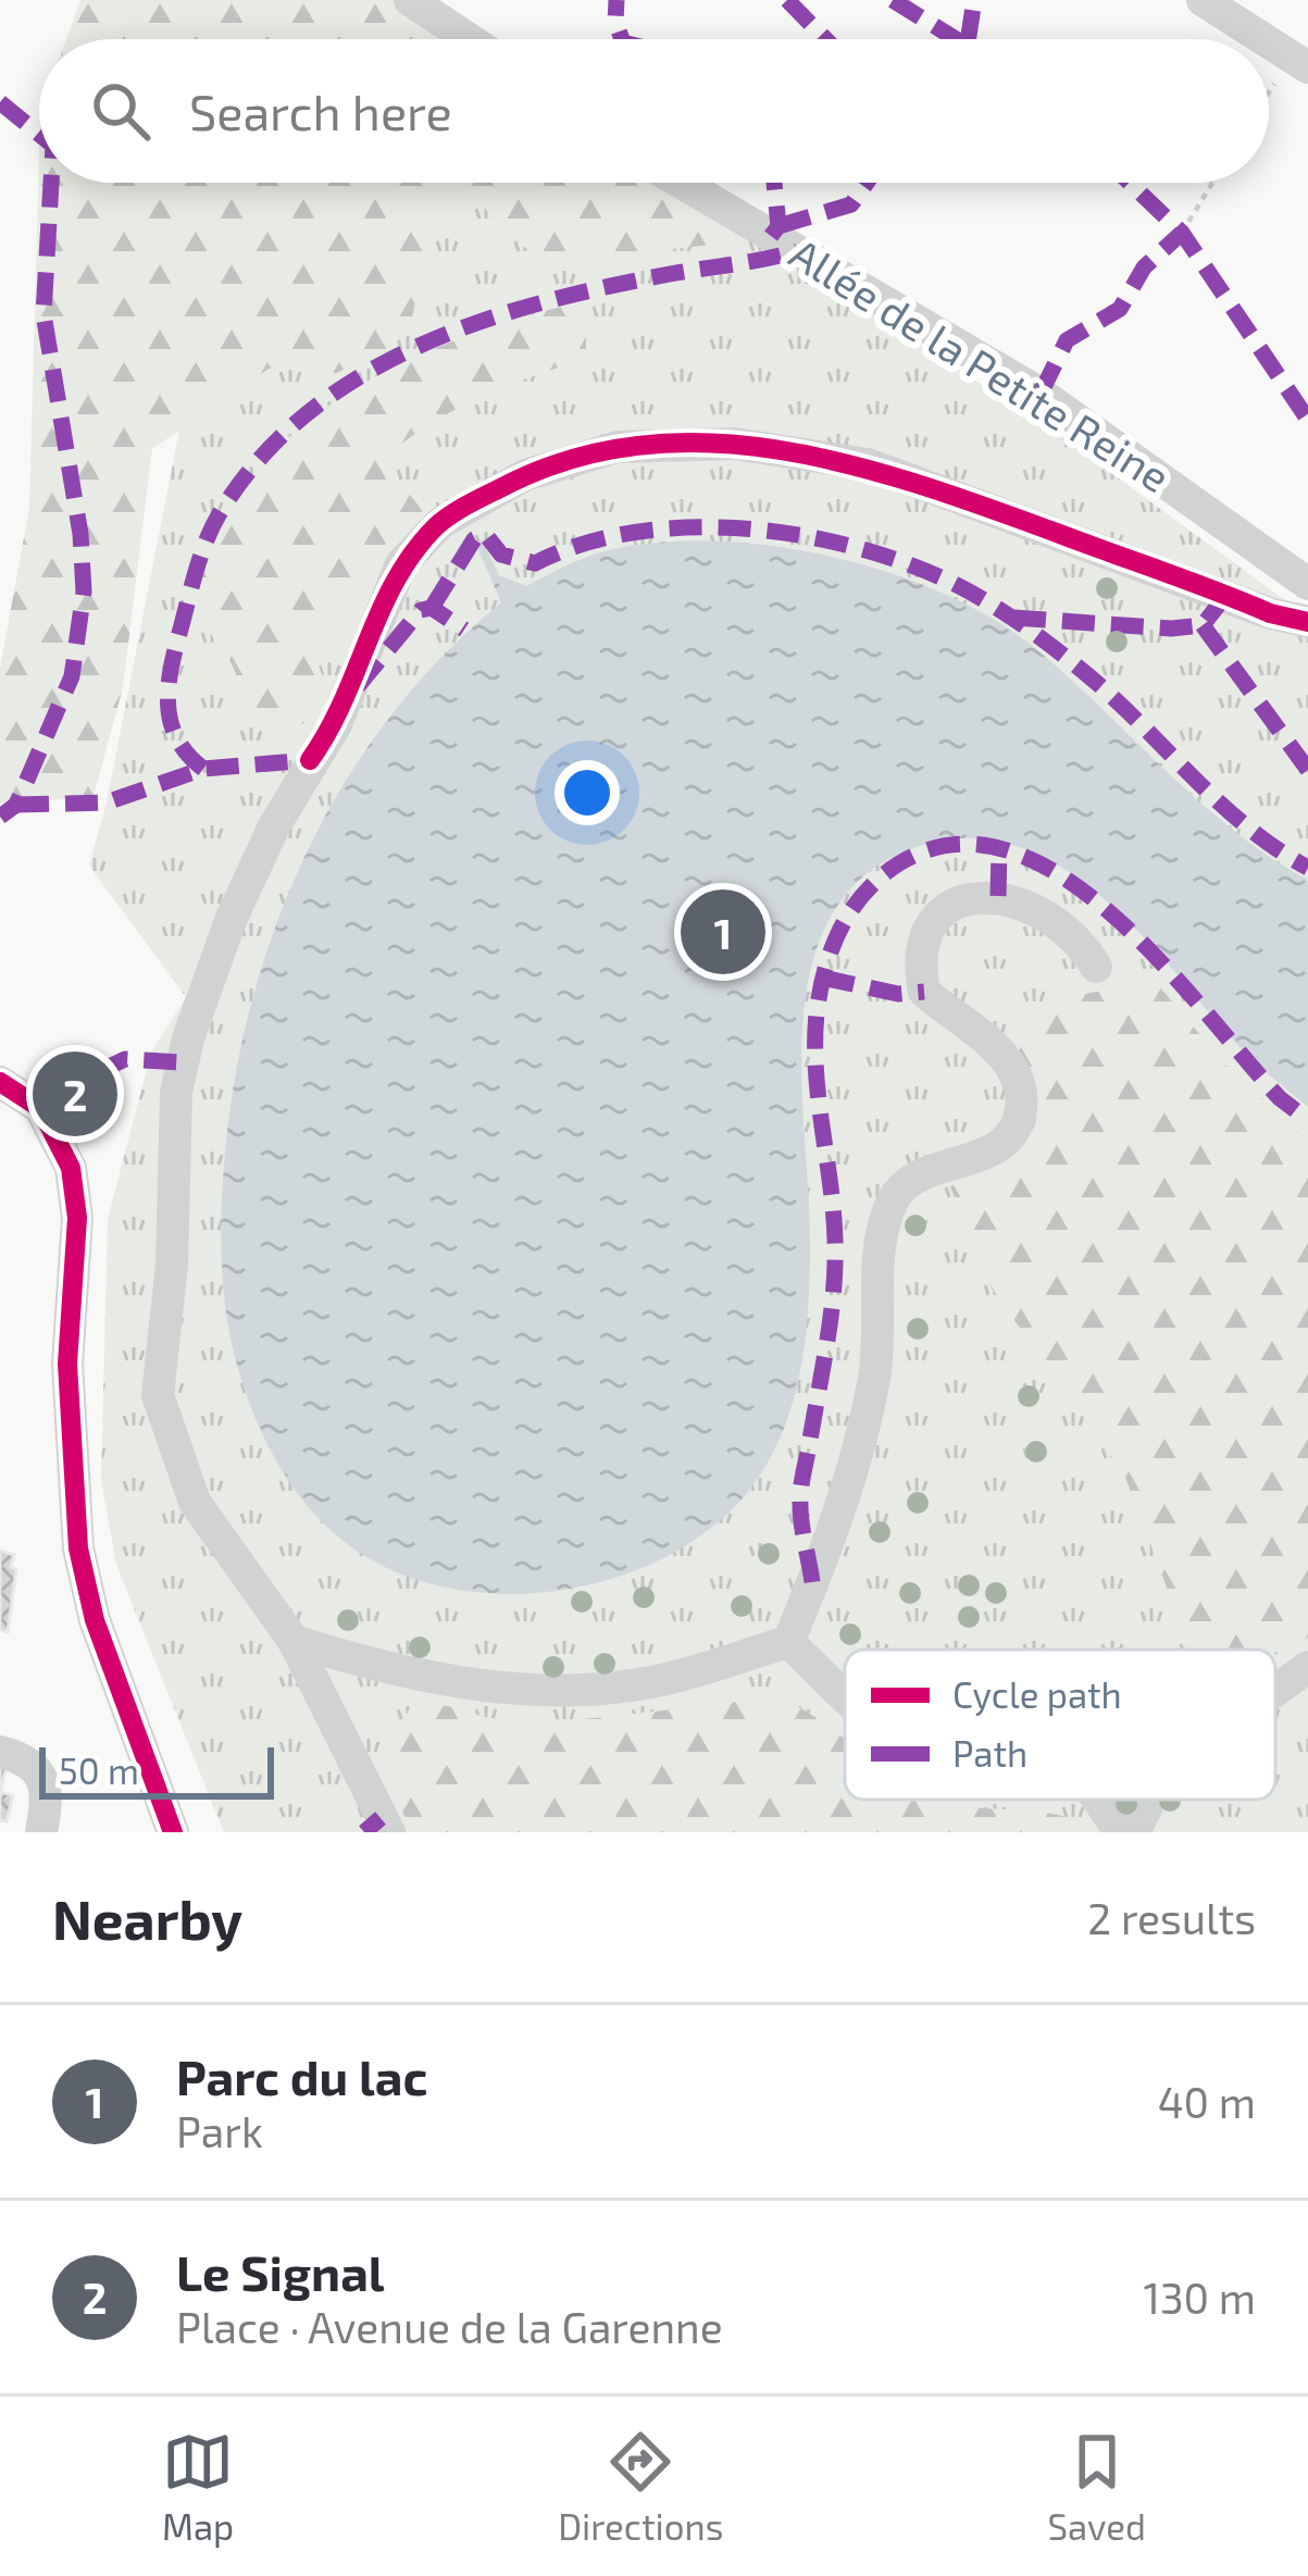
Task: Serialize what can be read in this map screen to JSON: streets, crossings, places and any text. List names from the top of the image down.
{
  "streets": {
    "street": ["Allée de la Petite Reine"]
  },
  "legend": ["Cycle path", "Path"],
  "scale_bar": "50 m",
  "page": {
    "search": "Search here",
    "pins": ["1", "2"],
    "scale": "50 m",
    "heading": ["Nearby", "2 results"],
    "list": [
      {
        "mark": "1",
        "name": "Parc du lac",
        "note": "Park",
        "value": "40 m"
      },
      {
        "mark": "2",
        "name": "Le Signal",
        "note": "Place · Avenue de la Garenne",
        "value": "130 m"
      }
    ],
    "nav": ["Map", "Directions", "Saved"]
  }
}
